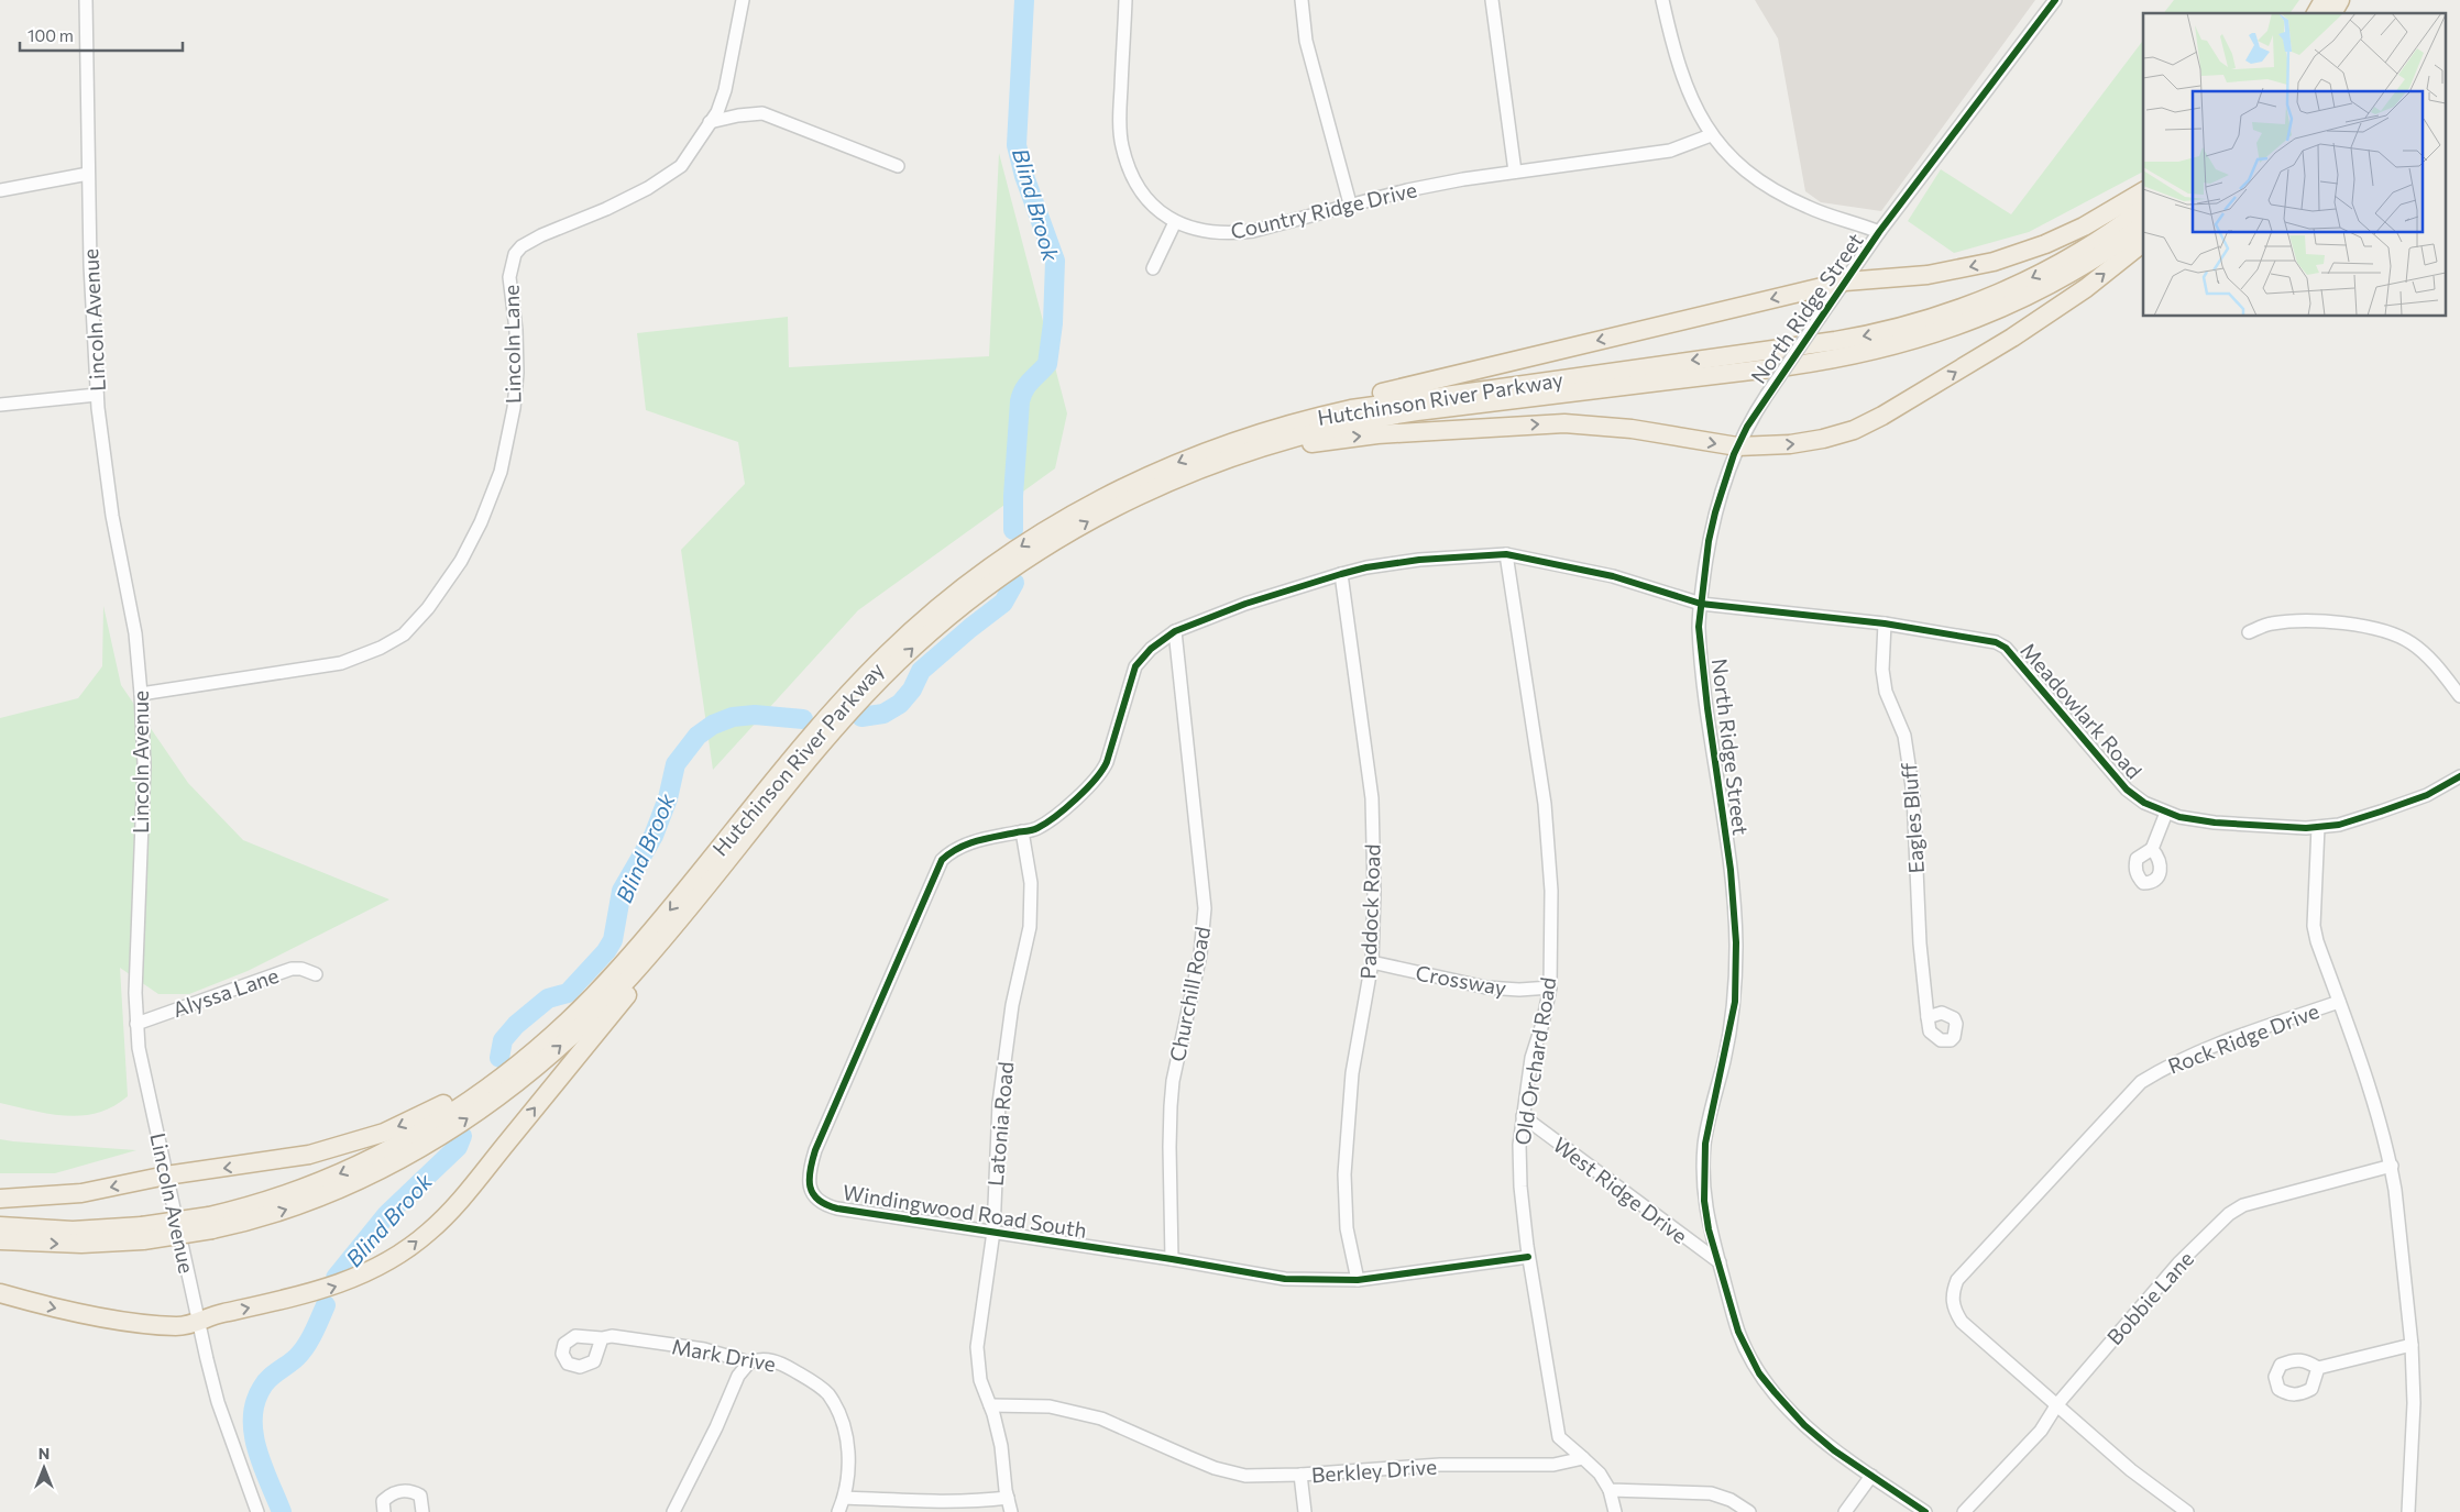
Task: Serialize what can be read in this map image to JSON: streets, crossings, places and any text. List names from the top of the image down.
{
  "streets": {
    "highway": ["Hutchinson River Parkway"],
    "street": [
      "Country Ridge Drive",
      "North Ridge Street",
      "Lincoln Avenue",
      "Lincoln Lane",
      "Meadowlark Road",
      "Eagles Bluff",
      "Paddock Road",
      "Crossway",
      "Alyssa Lane",
      "Churchill Road",
      "Rock Ridge Drive",
      "Old Orchard Road",
      "Latonia Road",
      "West Ridge Drive",
      "Windingwood Road South",
      "Bobbie Lane",
      "Mark Drive",
      "Berkley Drive"
    ]
  },
  "crossings": [
    ["North Ridge Street", "Meadowlark Road"],
    ["North Ridge Street", "West Ridge Drive"],
    ["Lincoln Avenue", "Lincoln Lane"],
    ["Lincoln Avenue", "Alyssa Lane"],
    ["Meadowlark Road", "Eagles Bluff"],
    ["Meadowlark Road", "Paddock Road"],
    ["Meadowlark Road", "Churchill Road"],
    ["Meadowlark Road", "Old Orchard Road"],
    ["Meadowlark Road", "Latonia Road"],
    ["Meadowlark Road", "Windingwood Road South"],
    ["Paddock Road", "Crossway"],
    ["Paddock Road", "Windingwood Road South"],
    ["Crossway", "Old Orchard Road"],
    ["Churchill Road", "Windingwood Road South"],
    ["Rock Ridge Drive", "Bobbie Lane"],
    ["Old Orchard Road", "West Ridge Drive"],
    ["Old Orchard Road", "Windingwood Road South"],
    ["Old Orchard Road", "Berkley Drive"],
    ["Latonia Road", "Windingwood Road South"],
    ["Latonia Road", "Berkley Drive"]
  ],
  "water": ["Blind Brook"],
  "scale_bar": "100 m",
  "north": "top"
}
